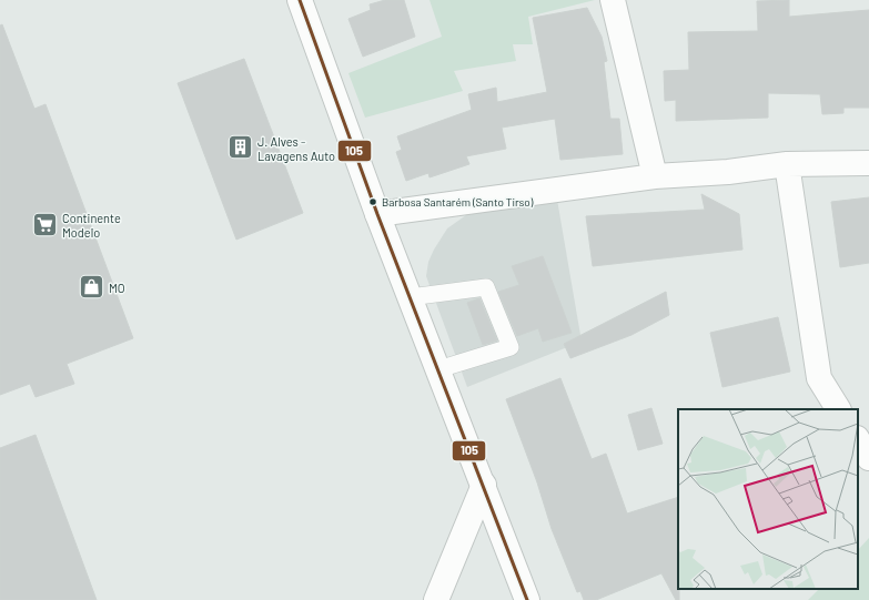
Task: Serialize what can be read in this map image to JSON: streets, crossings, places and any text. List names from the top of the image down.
{
  "places": {
    "building": ["J. Alves - Lavagens Auto"],
    "other": ["Barbosa Santarém (Santo Tirso)"],
    "supermarket": ["Continente Modelo"],
    "shop": ["MO"]
  },
  "lines": ["transit line 105"]
}
